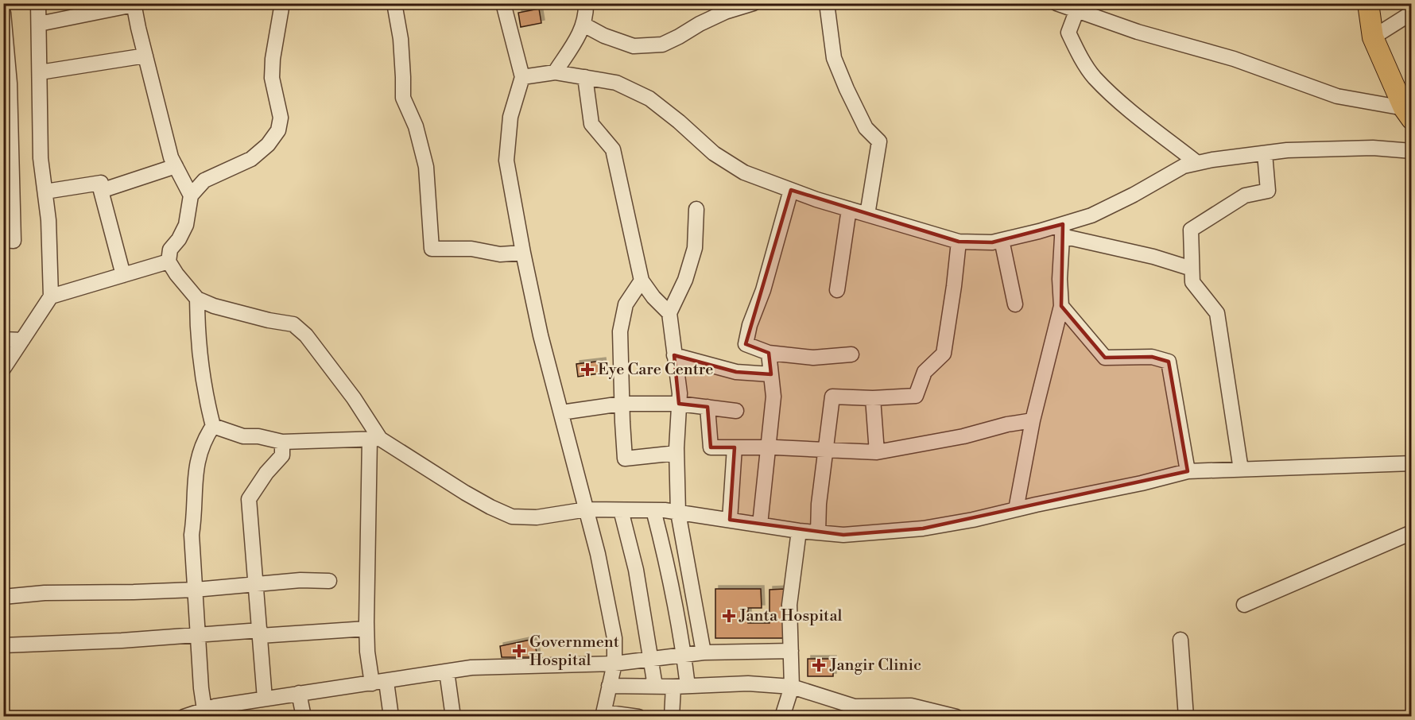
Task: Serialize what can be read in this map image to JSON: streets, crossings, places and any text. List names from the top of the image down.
{
  "places": {
    "health": [
      "Eye Care Centre",
      "Janta Hospital",
      "Government Hospital",
      "Jangir Clinic"
    ]
  }
}
